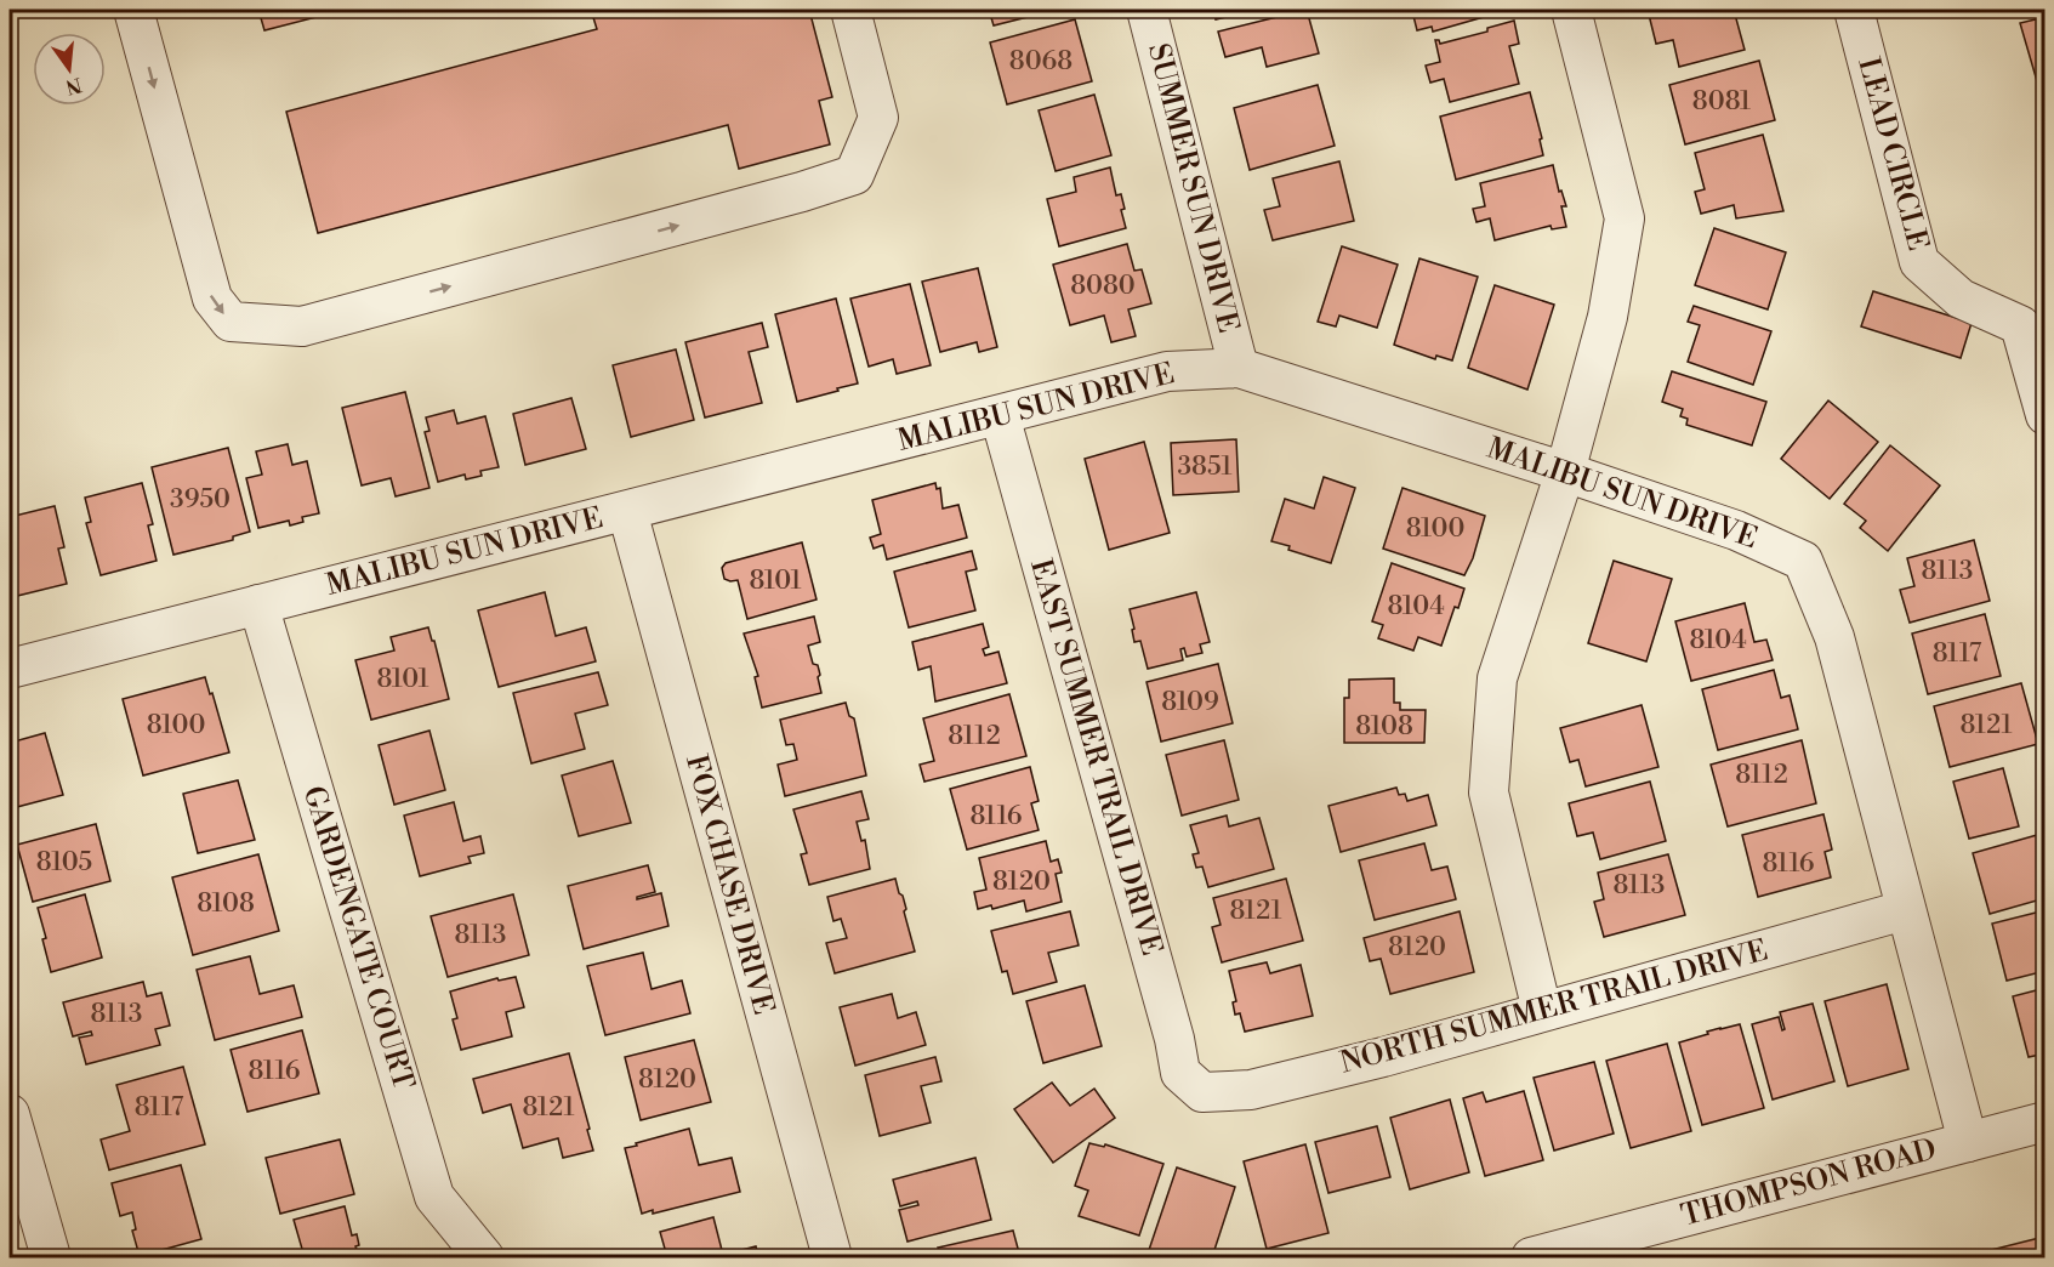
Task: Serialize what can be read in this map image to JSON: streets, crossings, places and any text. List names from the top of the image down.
{
  "streets": {
    "street": [
      "LEAD CIRCLE",
      "SUMMER SUN DRIVE",
      "MALIBU SUN DRIVE",
      "EAST SUMMER TRAIL DRIVE",
      "FOX CHASE DRIVE",
      "GARDENGATE COURT",
      "NORTH SUMMER TRAIL DRIVE",
      "THOMPSON ROAD"
    ]
  },
  "crossings": [
    ["SUMMER SUN DRIVE", "MALIBU SUN DRIVE"],
    ["MALIBU SUN DRIVE", "EAST SUMMER TRAIL DRIVE"],
    ["MALIBU SUN DRIVE", "FOX CHASE DRIVE"],
    ["MALIBU SUN DRIVE", "GARDENGATE COURT"],
    ["MALIBU SUN DRIVE", "NORTH SUMMER TRAIL DRIVE"],
    ["MALIBU SUN DRIVE", "THOMPSON ROAD"],
    ["EAST SUMMER TRAIL DRIVE", "NORTH SUMMER TRAIL DRIVE"]
  ],
  "house_numbers": [
    "8068",
    "8081",
    "8080",
    "3851",
    "3950",
    "8100",
    "8113",
    "8101",
    "8104",
    "8104",
    "8117",
    "8101",
    "8109",
    "8100",
    "8121",
    "8108",
    "8112",
    "8112",
    "8116",
    "8105",
    "8116",
    "8120",
    "8113",
    "8108",
    "8121",
    "8113",
    "8120",
    "8113",
    "8116",
    "8120",
    "8117",
    "8121"
  ],
  "north": "bottom"
}
